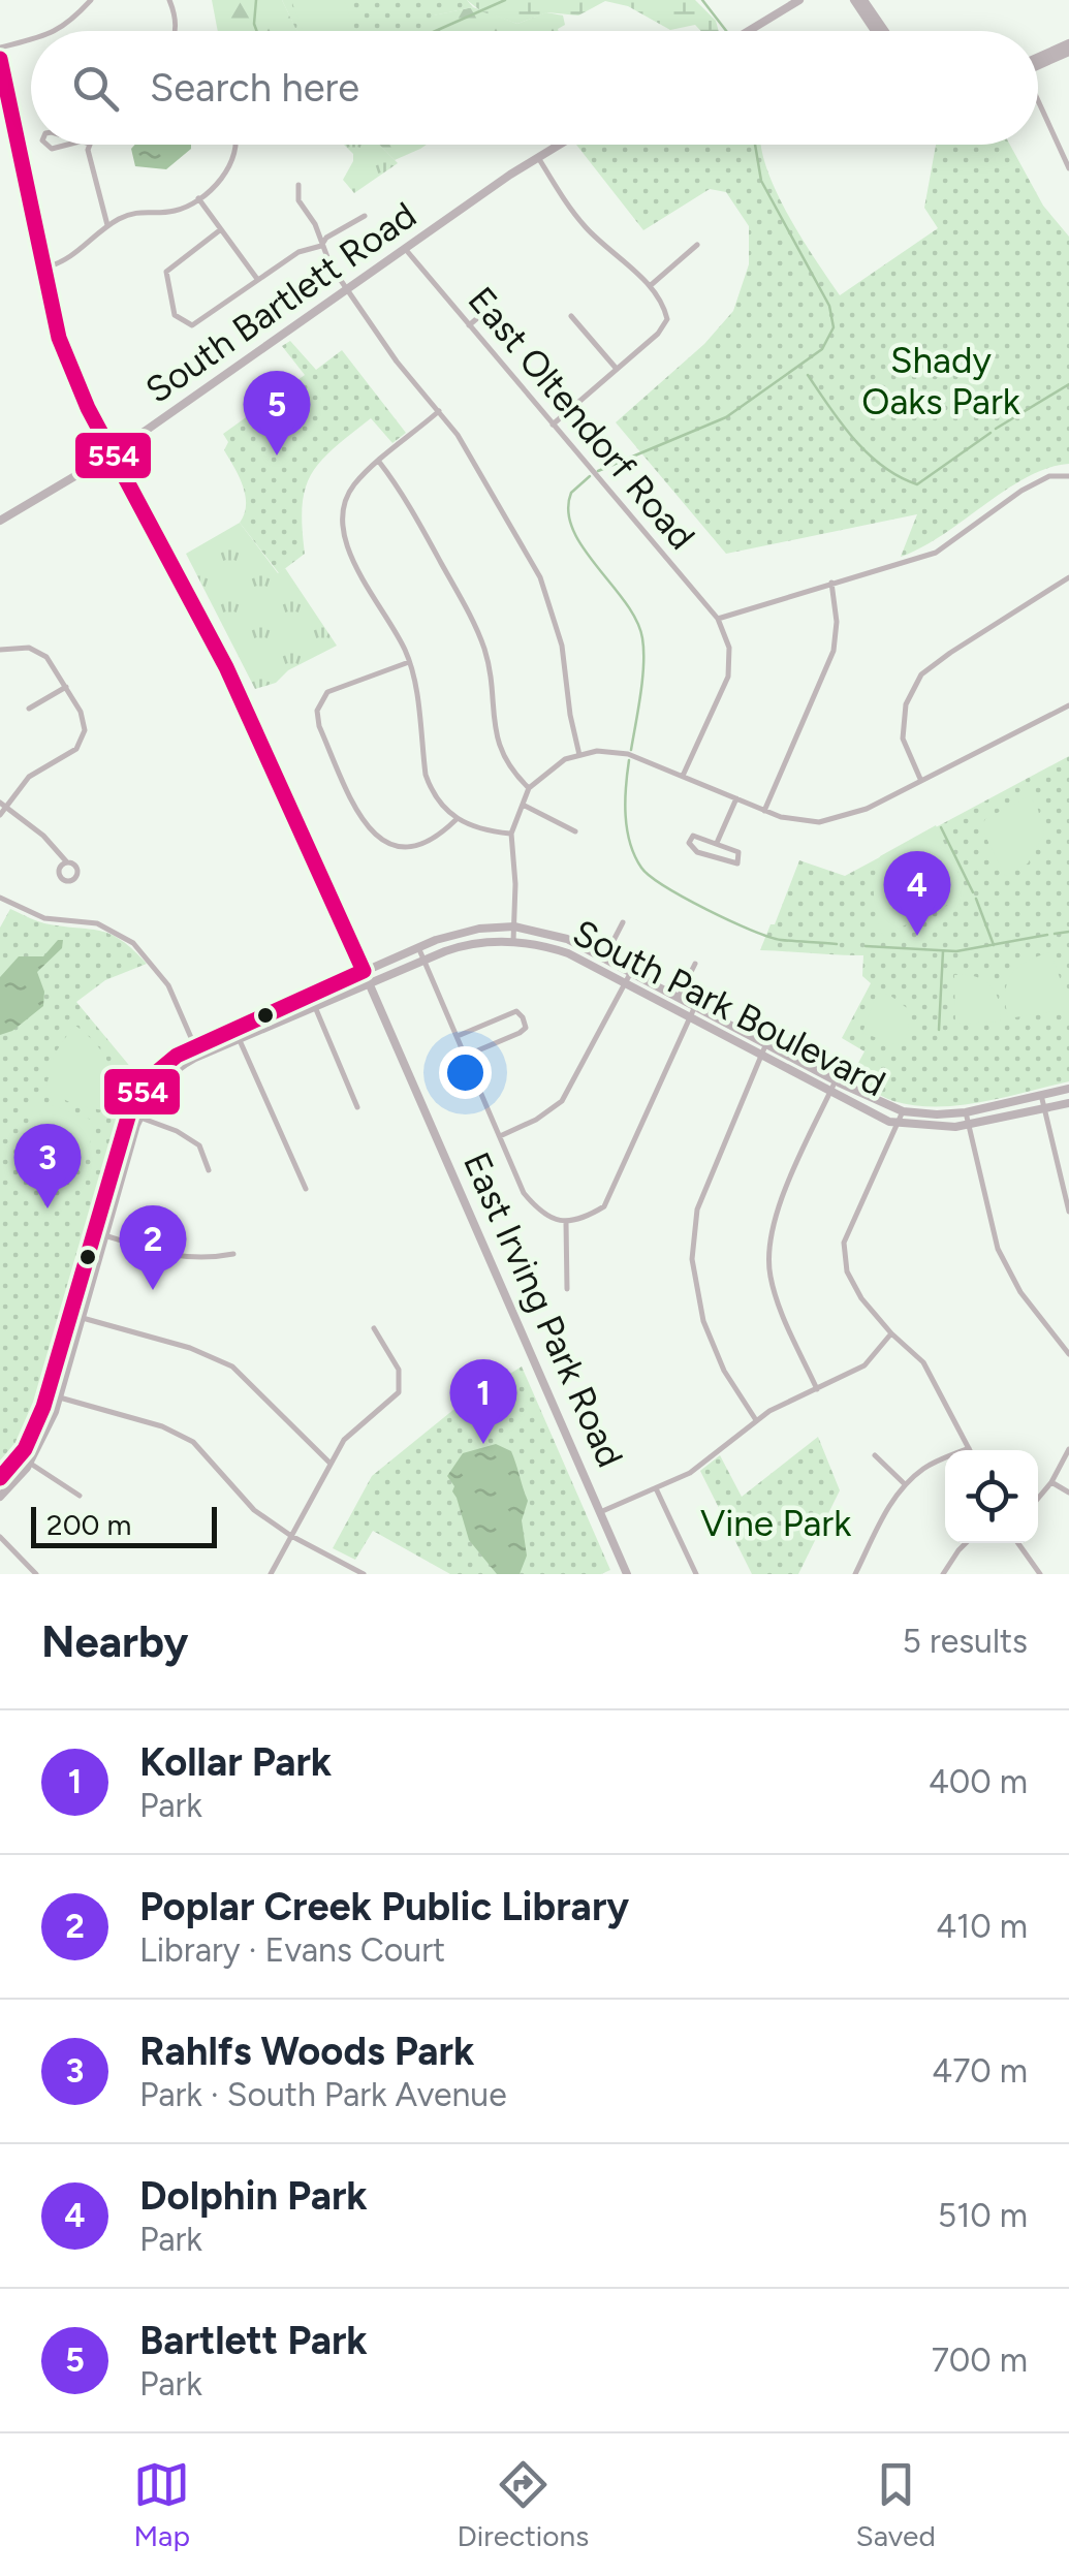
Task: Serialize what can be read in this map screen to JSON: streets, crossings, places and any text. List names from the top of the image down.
{
  "streets": {
    "street": [
      "South Bartlett Road",
      "East Oltendorf Road",
      "South Park Boulevard",
      "East Irving Park Road"
    ]
  },
  "crossings": [
    ["South Bartlett Road", "East Oltendorf Road"],
    ["South Bartlett Road", "East Irving Park Road"],
    ["South Park Boulevard", "East Irving Park Road"]
  ],
  "parks": ["Shady Oaks Park", "Vine Park"],
  "lines": ["transit line 554"],
  "scale_bar": "200 m",
  "page": {
    "search": "Search here",
    "pins": [
      "5",
      "4",
      "3",
      "2",
      "1"
    ],
    "scale": "200 m",
    "heading": ["Nearby", "5 results"],
    "list": [
      {
        "mark": "1",
        "name": "Kollar Park",
        "note": "Park",
        "value": "400 m"
      },
      {
        "mark": "2",
        "name": "Poplar Creek Public Library",
        "note": "Library · Evans Court",
        "value": "410 m"
      },
      {
        "mark": "3",
        "name": "Rahlfs Woods Park",
        "note": "Park · South Park Avenue",
        "value": "470 m"
      },
      {
        "mark": "4",
        "name": "Dolphin Park",
        "note": "Park",
        "value": "510 m"
      },
      {
        "mark": "5",
        "name": "Bartlett Park",
        "note": "Park",
        "value": "700 m"
      }
    ],
    "nav": ["Map", "Directions", "Saved"]
  }
}
